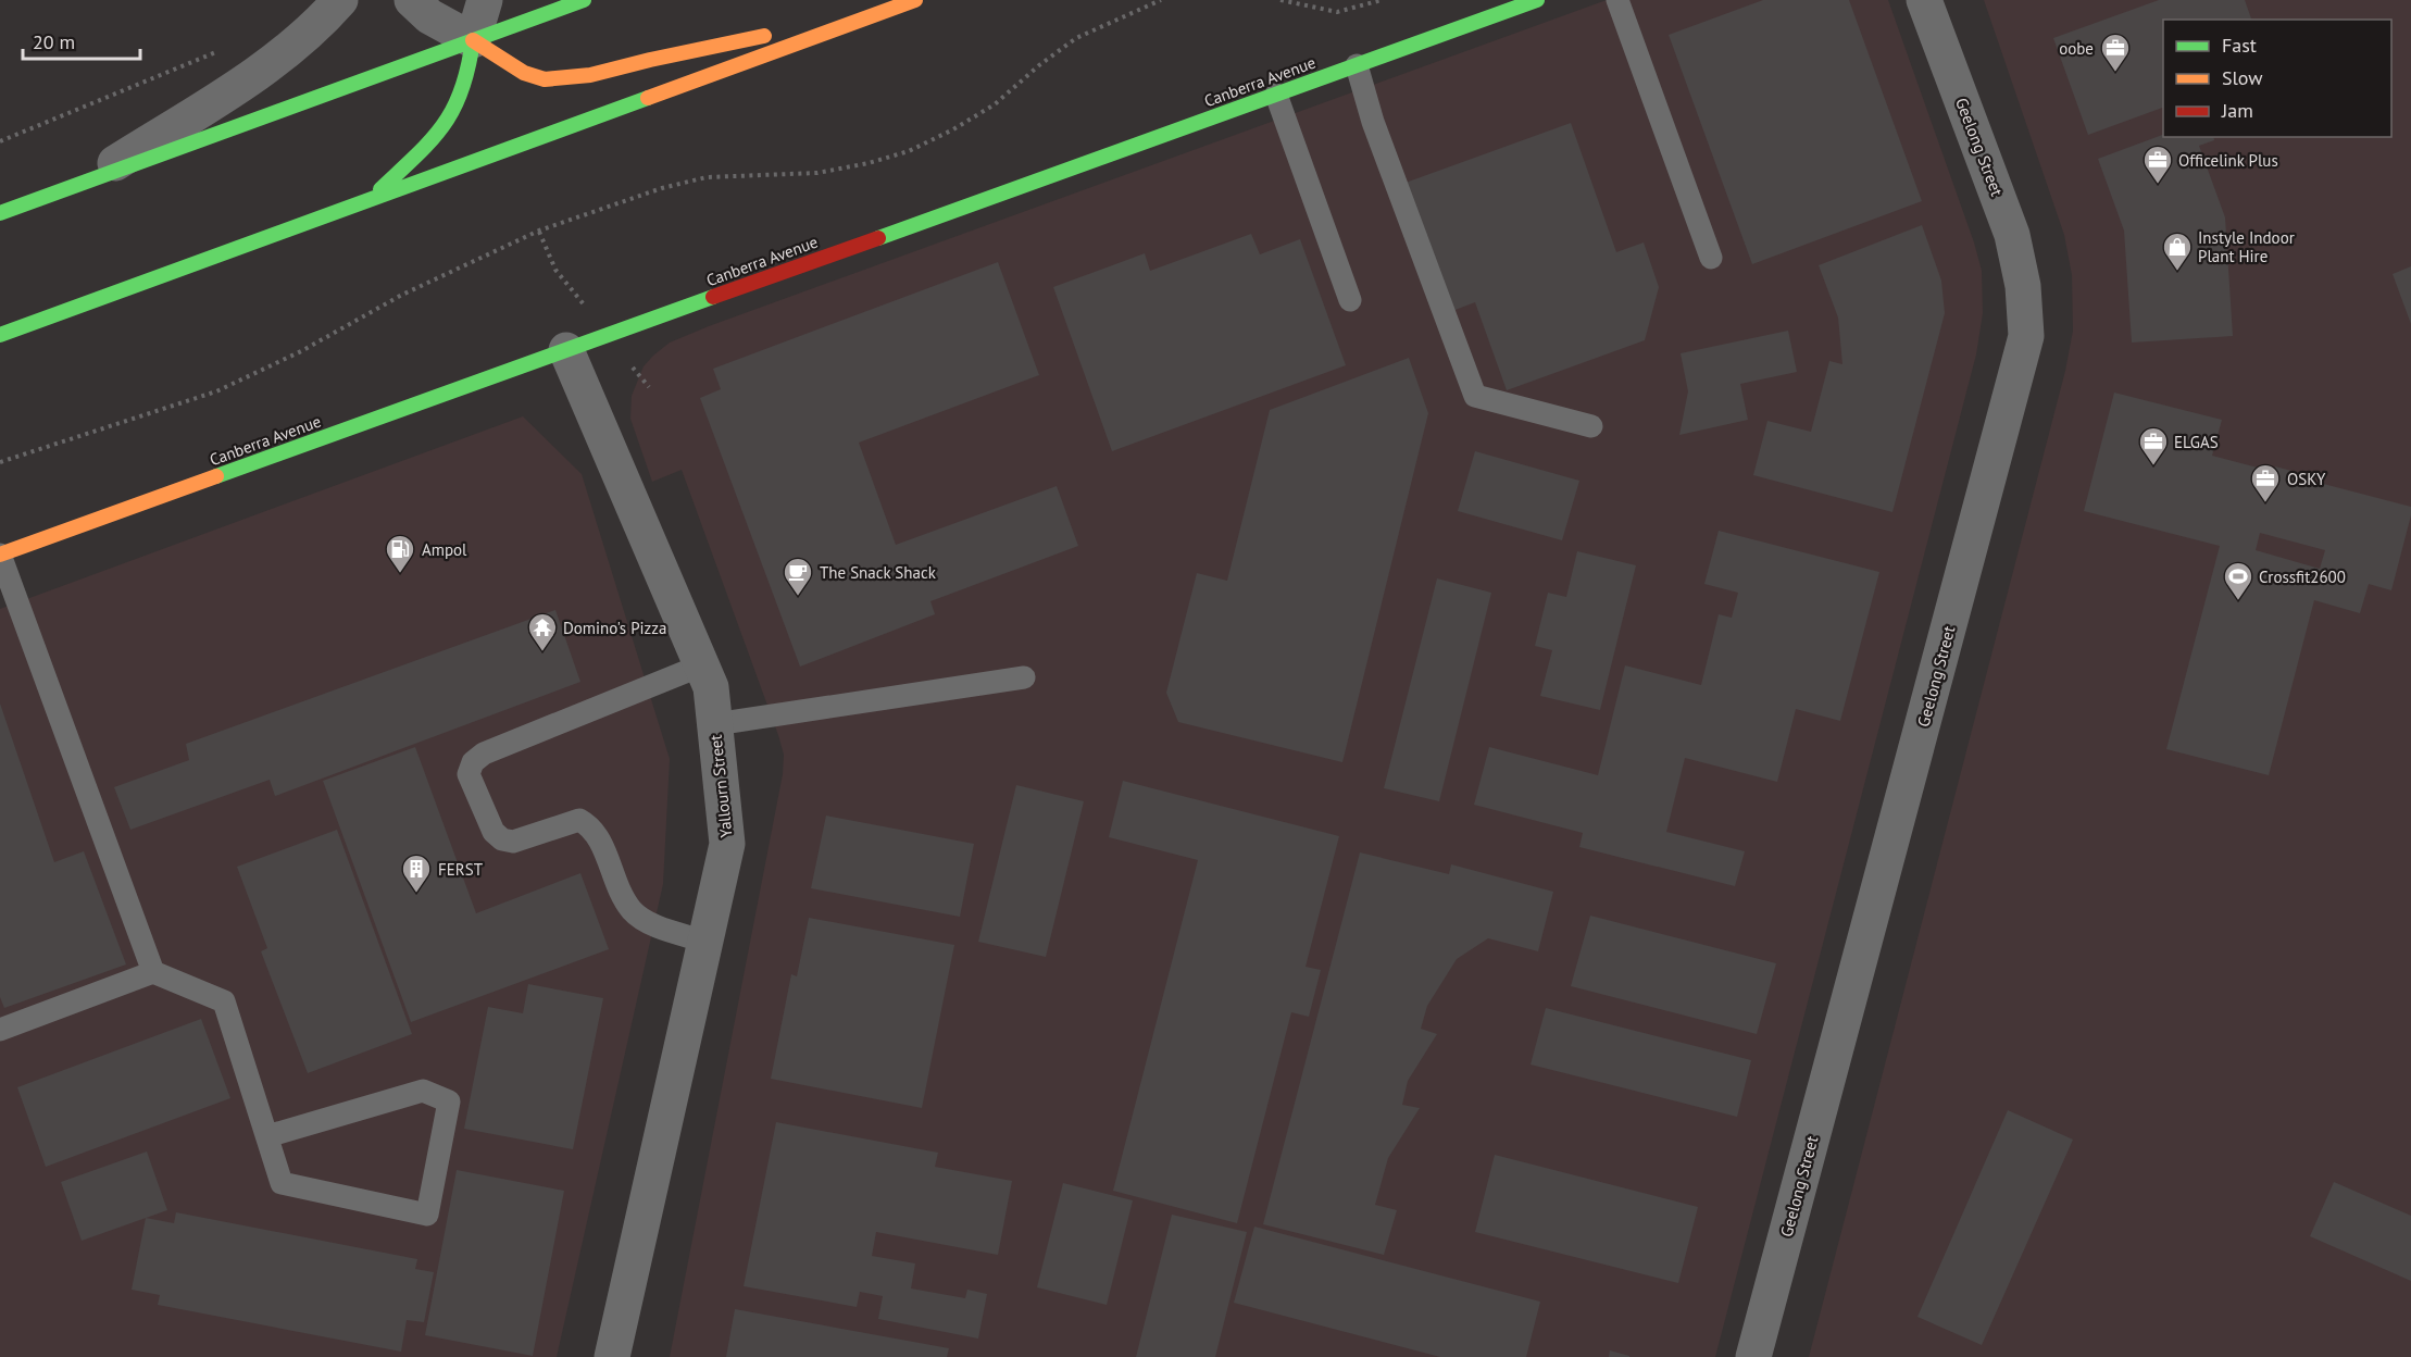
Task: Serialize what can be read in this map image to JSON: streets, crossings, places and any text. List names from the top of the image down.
{
  "streets": {
    "main road": ["Canberra Avenue"],
    "street": ["Geelong Street", "Yallourn Street"]
  },
  "crossings": [
    ["Canberra Avenue", "Yallourn Street"]
  ],
  "places": {
    "office": [
      "oobe",
      "Officelink Plus",
      "ELGAS",
      "OSKY"
    ],
    "shop": ["Instyle Indoor Plant Hire"],
    "fuel station": ["Ampol"],
    "cafe": ["The Snack Shack"],
    "sports": ["Crossfit2600"],
    "temple": ["Domino's Pizza"],
    "building": ["FERST"]
  },
  "legend": ["Fast", "Slow", "Jam"],
  "scale_bar": "20 m"
}
